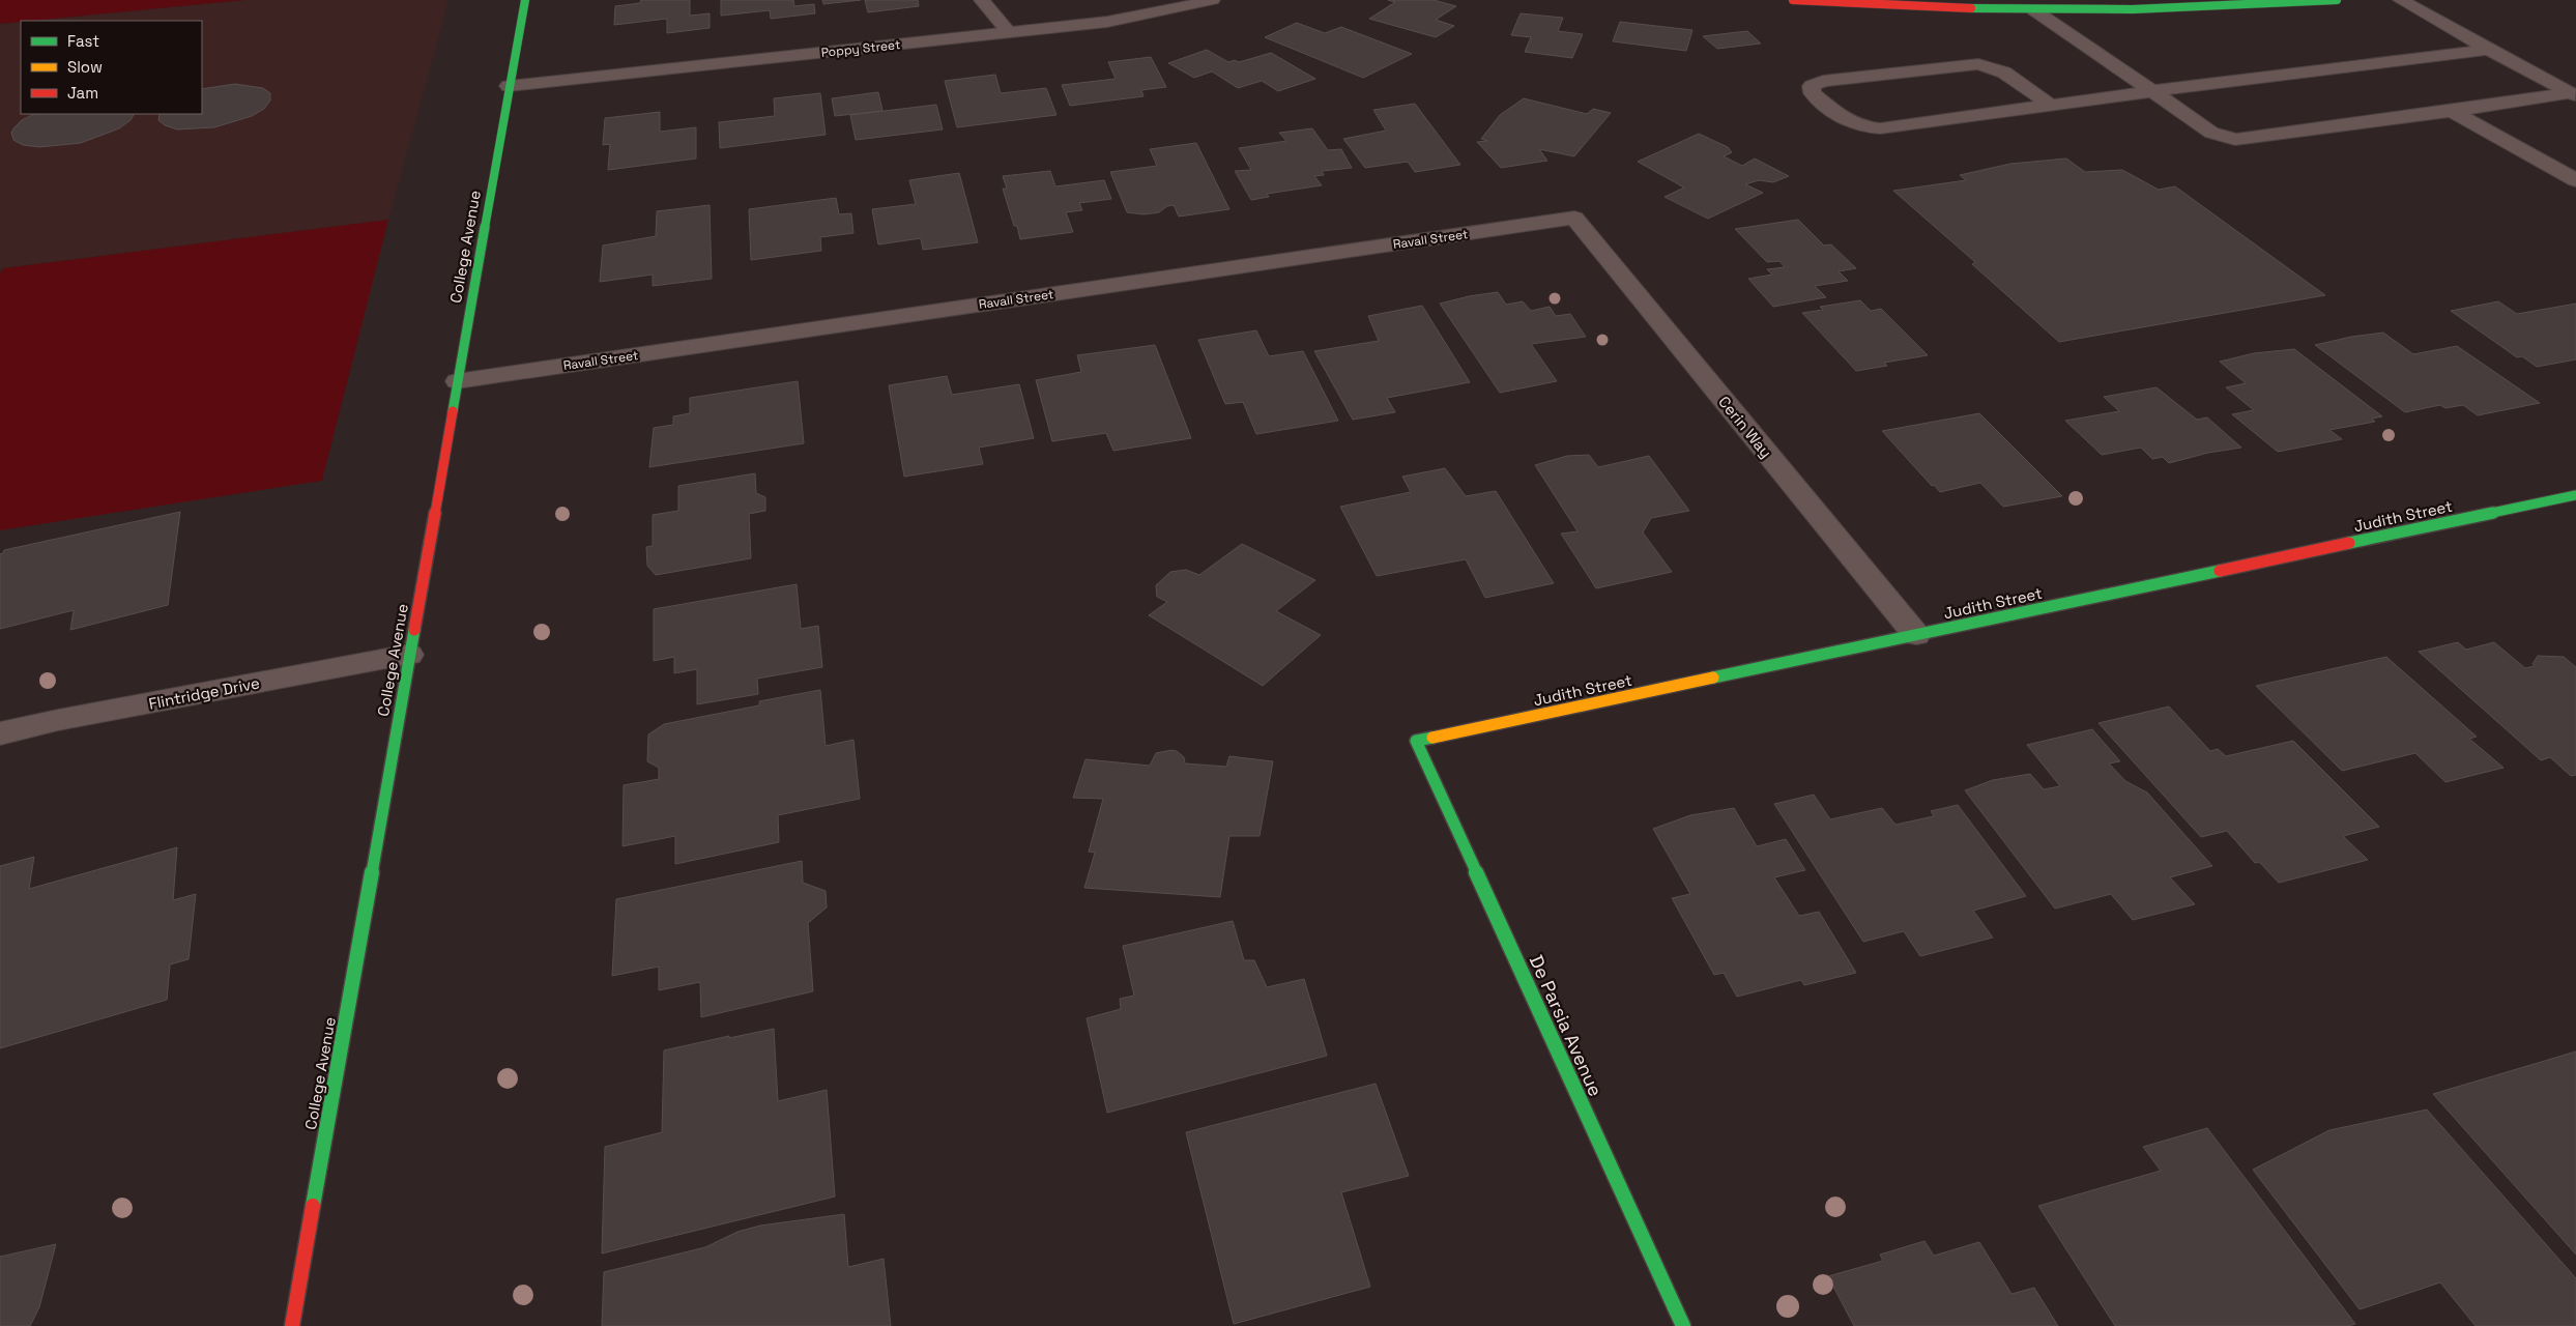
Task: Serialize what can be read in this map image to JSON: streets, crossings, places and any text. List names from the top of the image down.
{
  "streets": {
    "street": [
      "Poppy Street",
      "Ravall Street",
      "College Avenue",
      "Cerin Way",
      "Judith Street",
      "Flintridge Drive",
      "De Parsia Avenue"
    ]
  },
  "crossings": [
    ["Poppy Street", "College Avenue"],
    ["Ravall Street", "College Avenue"],
    ["Ravall Street", "Cerin Way"],
    ["College Avenue", "Flintridge Drive"],
    ["Cerin Way", "Judith Street"],
    ["Judith Street", "De Parsia Avenue"]
  ],
  "legend": ["Fast", "Slow", "Jam"]
}
